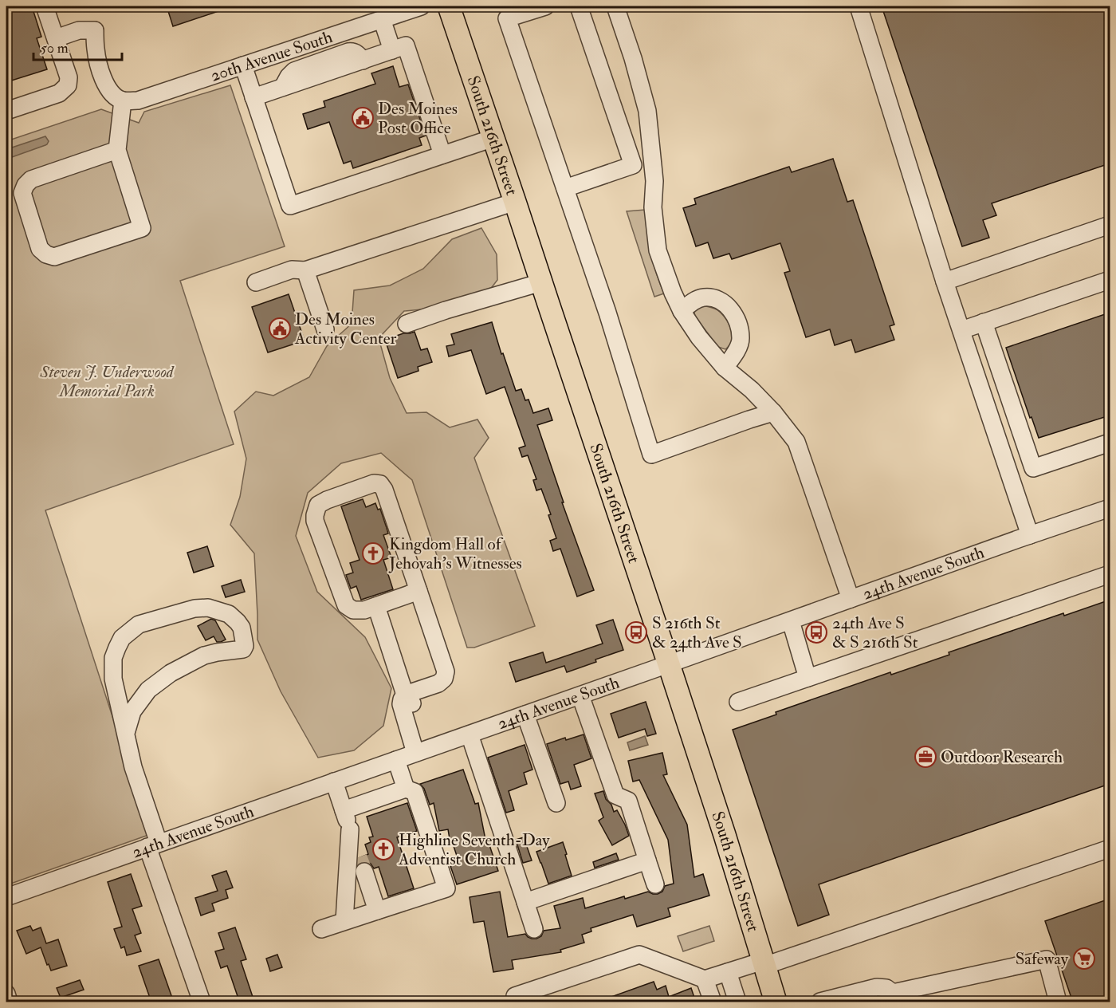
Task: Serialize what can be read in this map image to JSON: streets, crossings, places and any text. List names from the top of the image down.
{
  "streets": {
    "main road": ["South 216th Street"],
    "street": ["20th Avenue South", "24th Avenue South"]
  },
  "crossings": [
    ["South 216th Street", "24th Avenue South"]
  ],
  "parks": ["Steven J. Underwood Memorial Park"],
  "places": {
    "public building": ["Des Moines Post Office", "Des Moines Activity Center"],
    "church": ["Kingdom Hall of Jehovah's Witnesses", "Highline Seventh-Day Adventist Church"],
    "bus stop": ["S 216th St & 24th Ave S", "24th Ave S & S 216th St"],
    "office": ["Outdoor Research"],
    "supermarket": ["Safeway"]
  },
  "scale_bar": "50 m"
}
